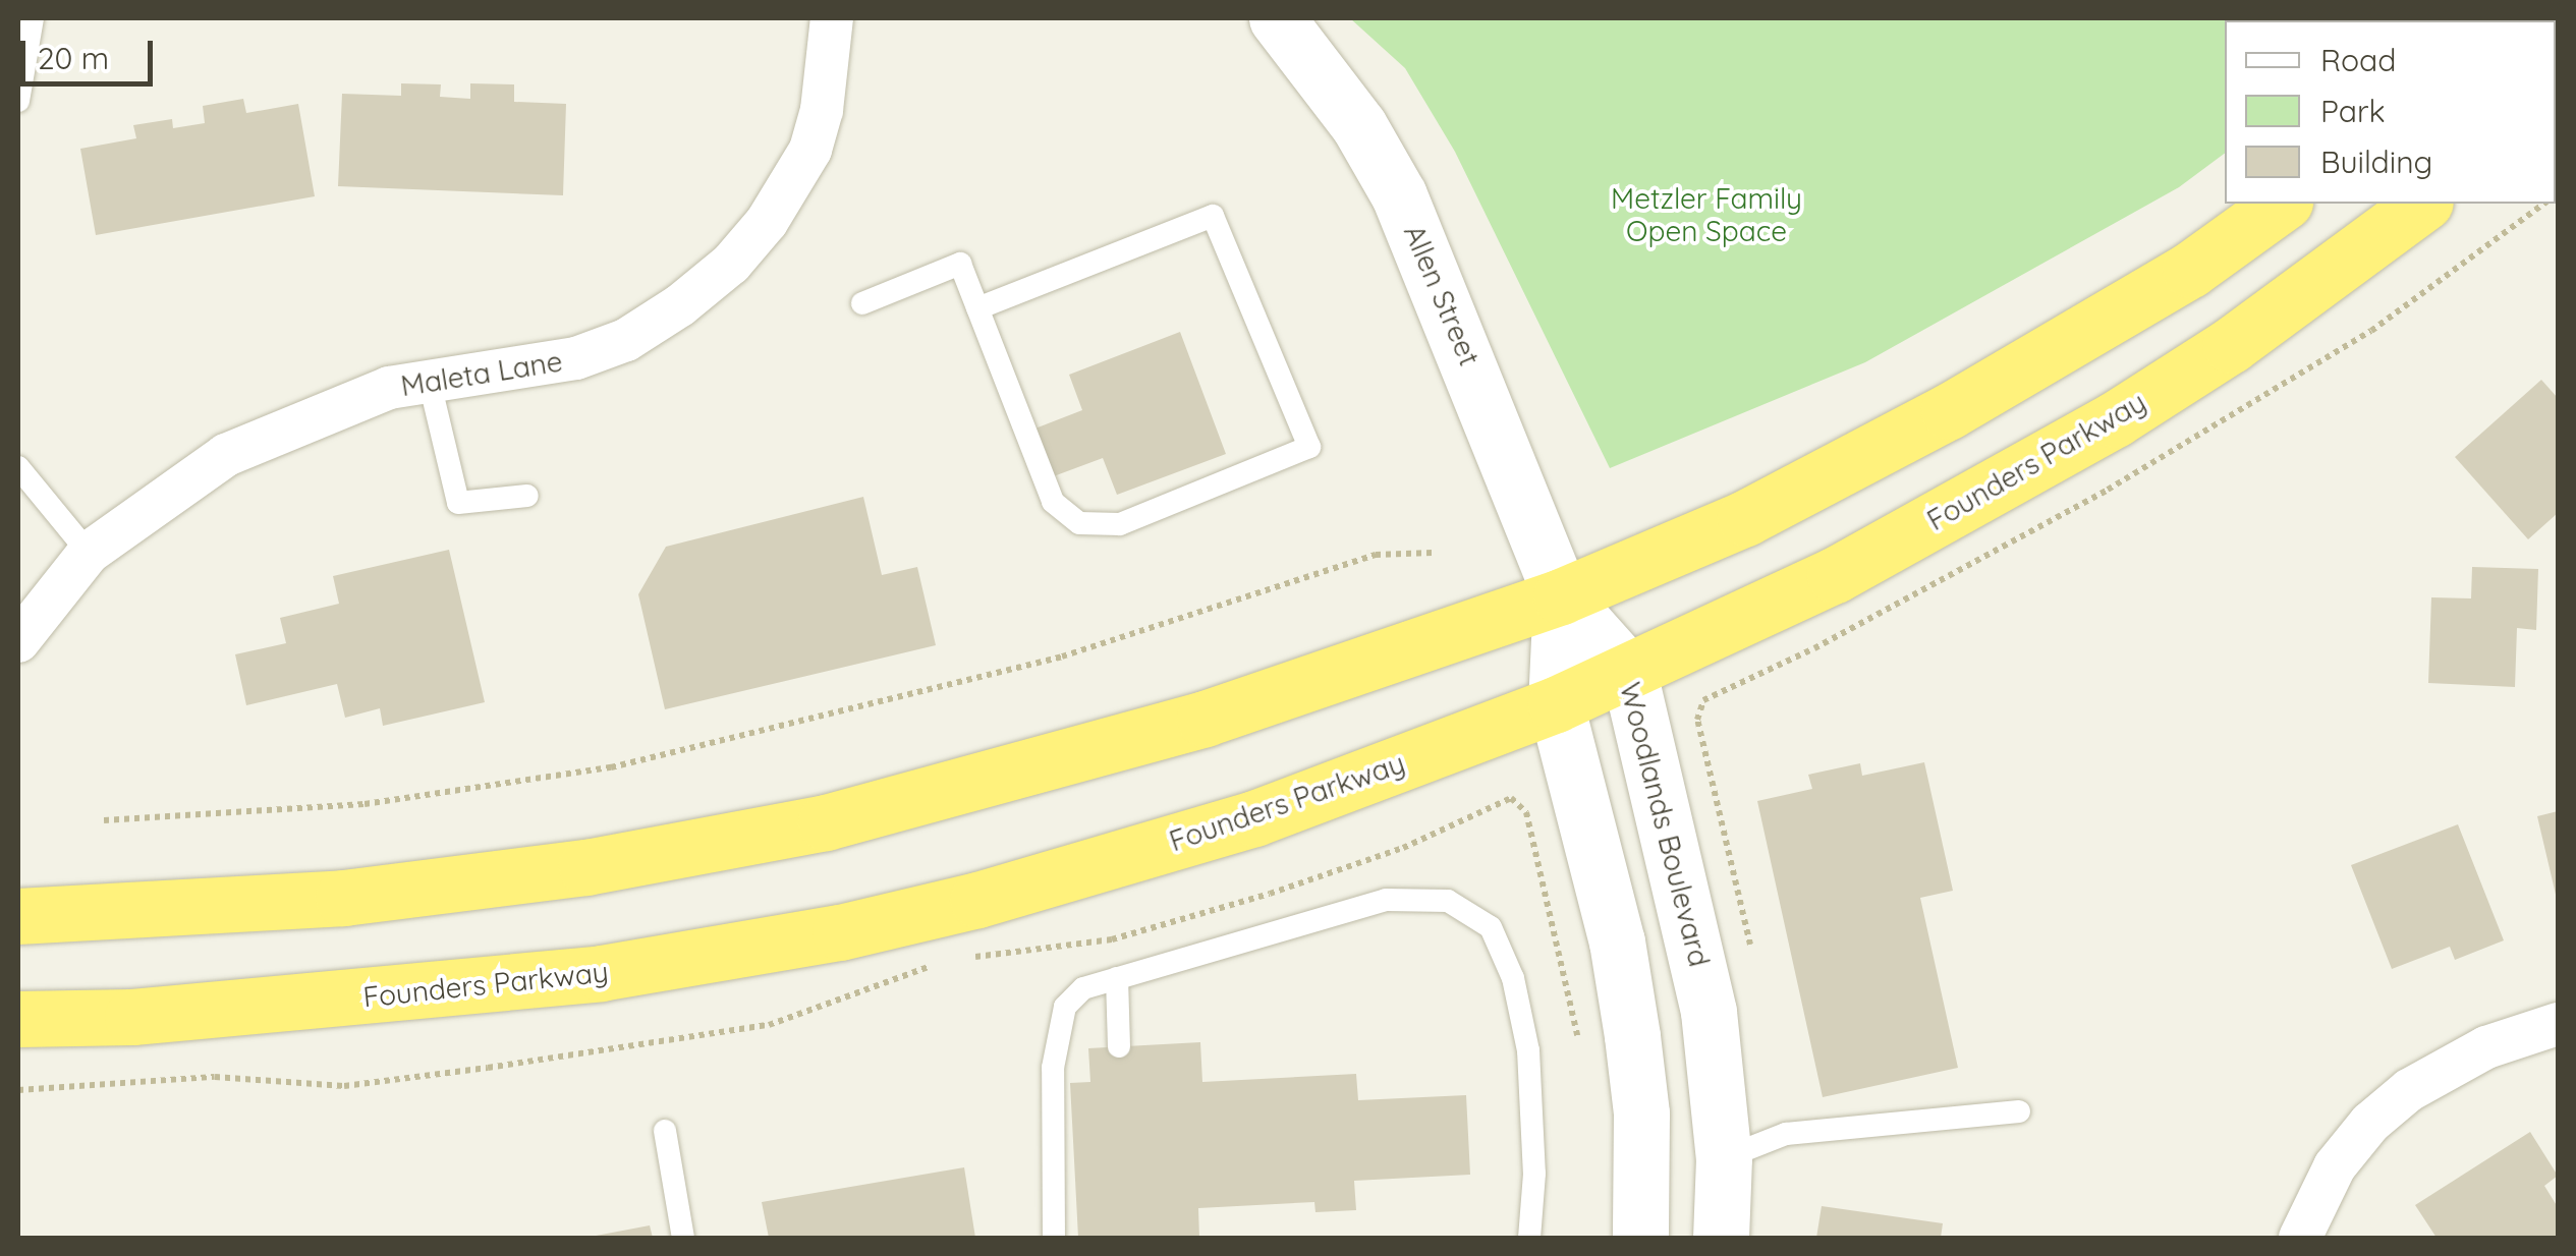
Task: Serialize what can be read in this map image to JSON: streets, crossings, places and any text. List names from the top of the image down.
{
  "streets": {
    "highway": ["Founders Parkway"],
    "street": ["Allen Street", "Maleta Lane", "Woodlands Boulevard"]
  },
  "crossings": [
    ["Allen Street", "Woodlands Boulevard"],
    ["Founders Parkway", "Woodlands Boulevard"]
  ],
  "parks": ["Metzler Family Open Space"],
  "legend": ["Road", "Park", "Building"],
  "scale_bar": "20 m"
}
